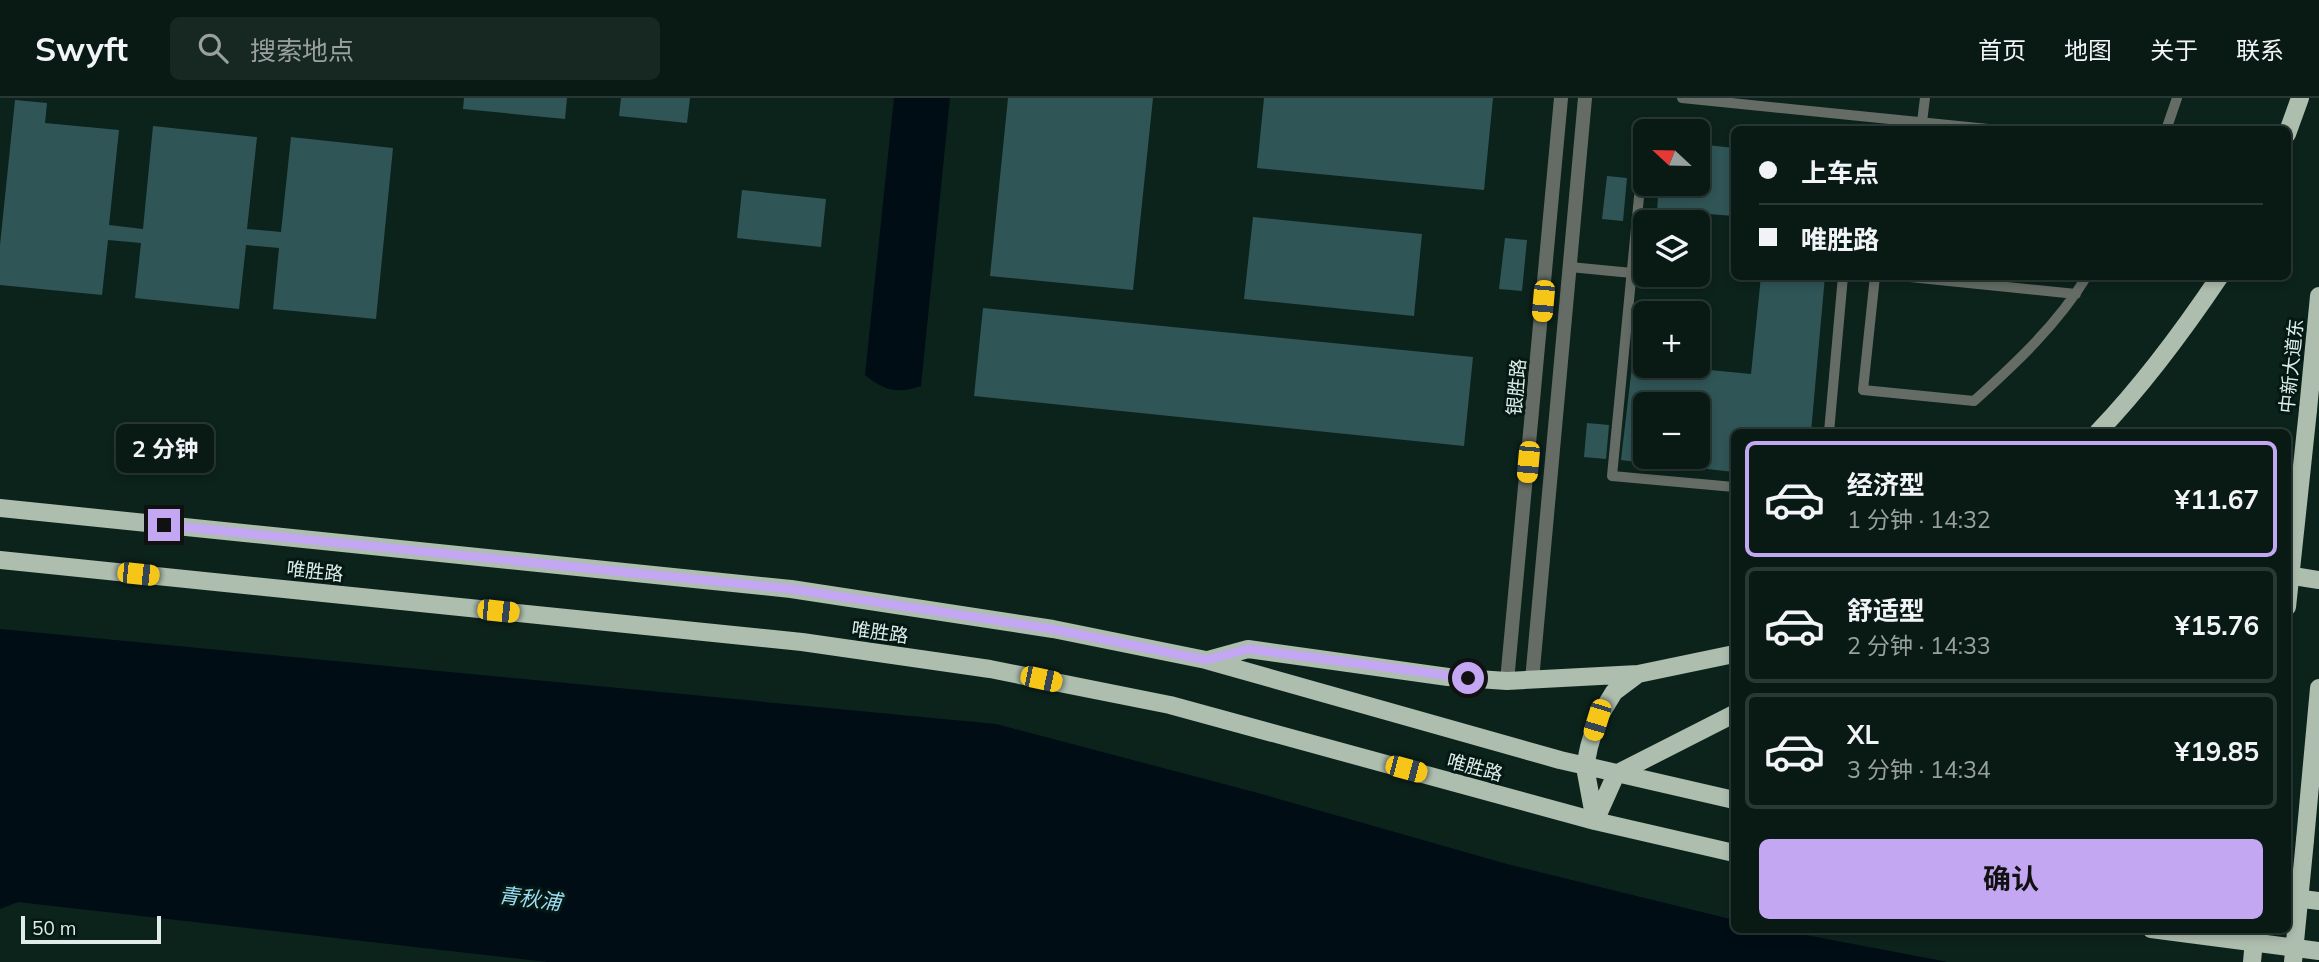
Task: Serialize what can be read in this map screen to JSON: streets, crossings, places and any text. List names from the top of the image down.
{
  "streets": {
    "main road": ["中新大道东", "唯胜路"],
    "street": ["银胜路"]
  },
  "water": ["青秋浦"],
  "scale_bar": "50 m",
  "north": "left",
  "page": {
    "header": "Swyft",
    "search": "搜索地点",
    "nav": [
      "首页",
      "地图",
      "关于",
      "联系"
    ],
    "map_buttons": ["+", "−"],
    "banner": ["上车点", "唯胜路"],
    "bubble": "2 分钟",
    "list": [
      {
        "name": "经济型",
        "note": "1 分钟 · 14:32",
        "value": "¥11.67"
      },
      {
        "name": "舒适型",
        "note": "2 分钟 · 14:33",
        "value": "¥15.76"
      },
      {
        "name": "XL",
        "note": "3 分钟 · 14:34",
        "value": "¥19.85"
      }
    ],
    "buttons": "确认",
    "scale": "50 m"
  }
}
